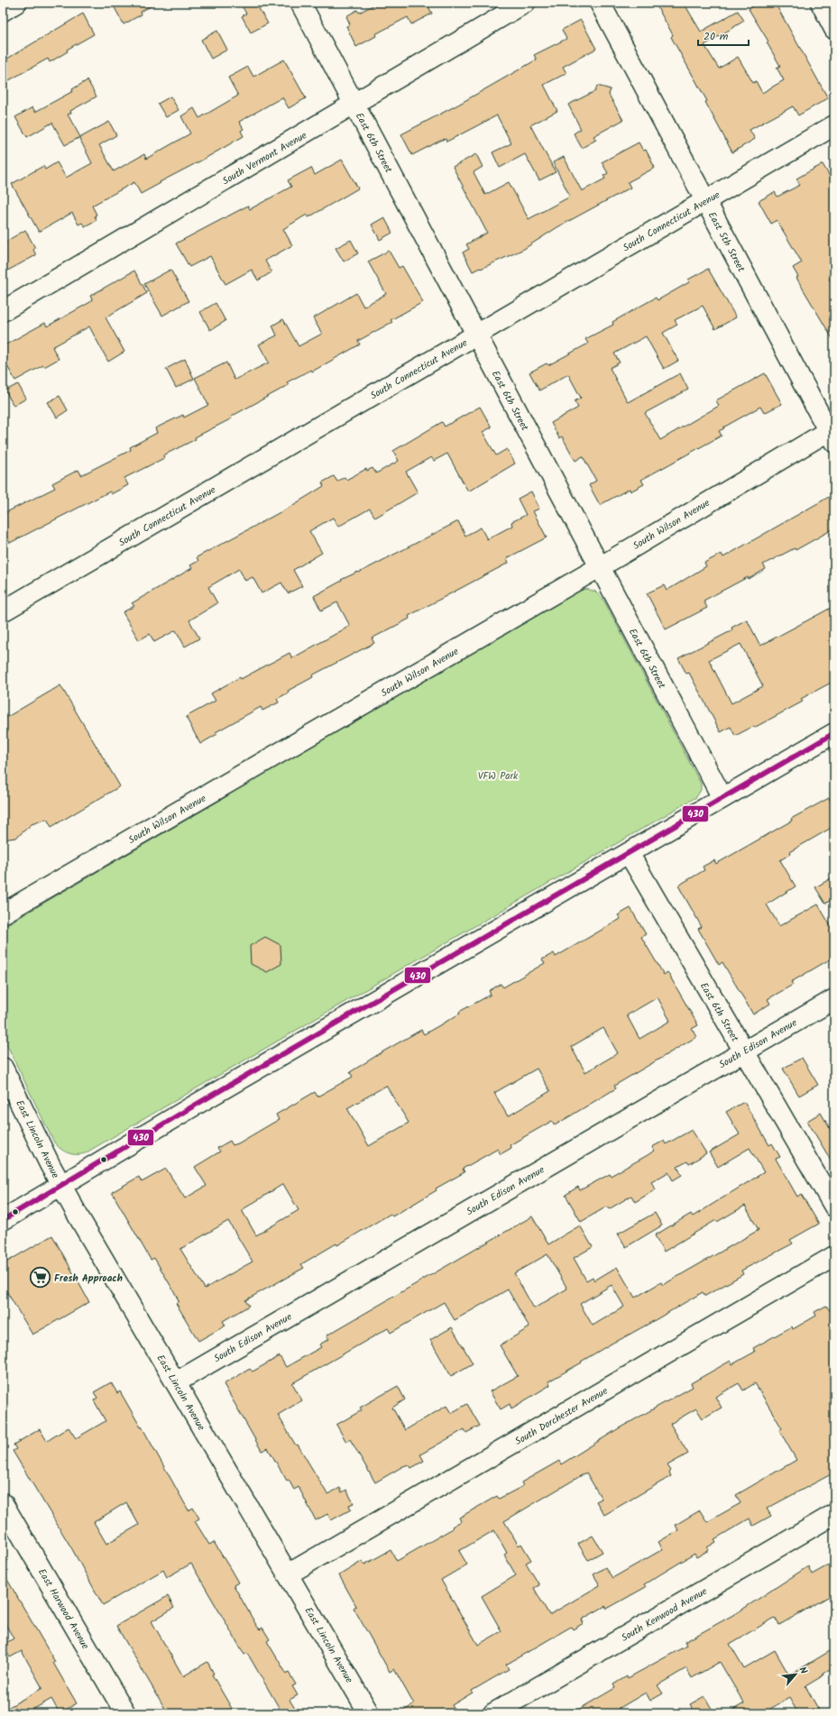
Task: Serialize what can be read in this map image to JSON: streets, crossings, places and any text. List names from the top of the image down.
{
  "streets": {
    "street": [
      "East 6th Street",
      "South Vermont Avenue",
      "South Connecticut Avenue",
      "East 5th Street",
      "South Wilson Avenue",
      "South Edison Avenue",
      "East Lincoln Avenue",
      "South Dorchester Avenue",
      "East Harwood Avenue",
      "South Kenwood Avenue"
    ]
  },
  "crossings": [
    ["East 6th Street", "South Vermont Avenue"],
    ["East 6th Street", "South Connecticut Avenue"],
    ["East 6th Street", "South Wilson Avenue"],
    ["East 6th Street", "South Edison Avenue"],
    ["South Connecticut Avenue", "East 5th Street"],
    ["East 5th Street", "South Wilson Avenue"],
    ["South Edison Avenue", "East Lincoln Avenue"],
    ["East Lincoln Avenue", "South Dorchester Avenue"]
  ],
  "parks": ["VFW Park"],
  "places": {
    "supermarket": ["Fresh Approach"]
  },
  "lines": ["transit line 430"],
  "scale_bar": "20 m",
  "north": "top right"
}
